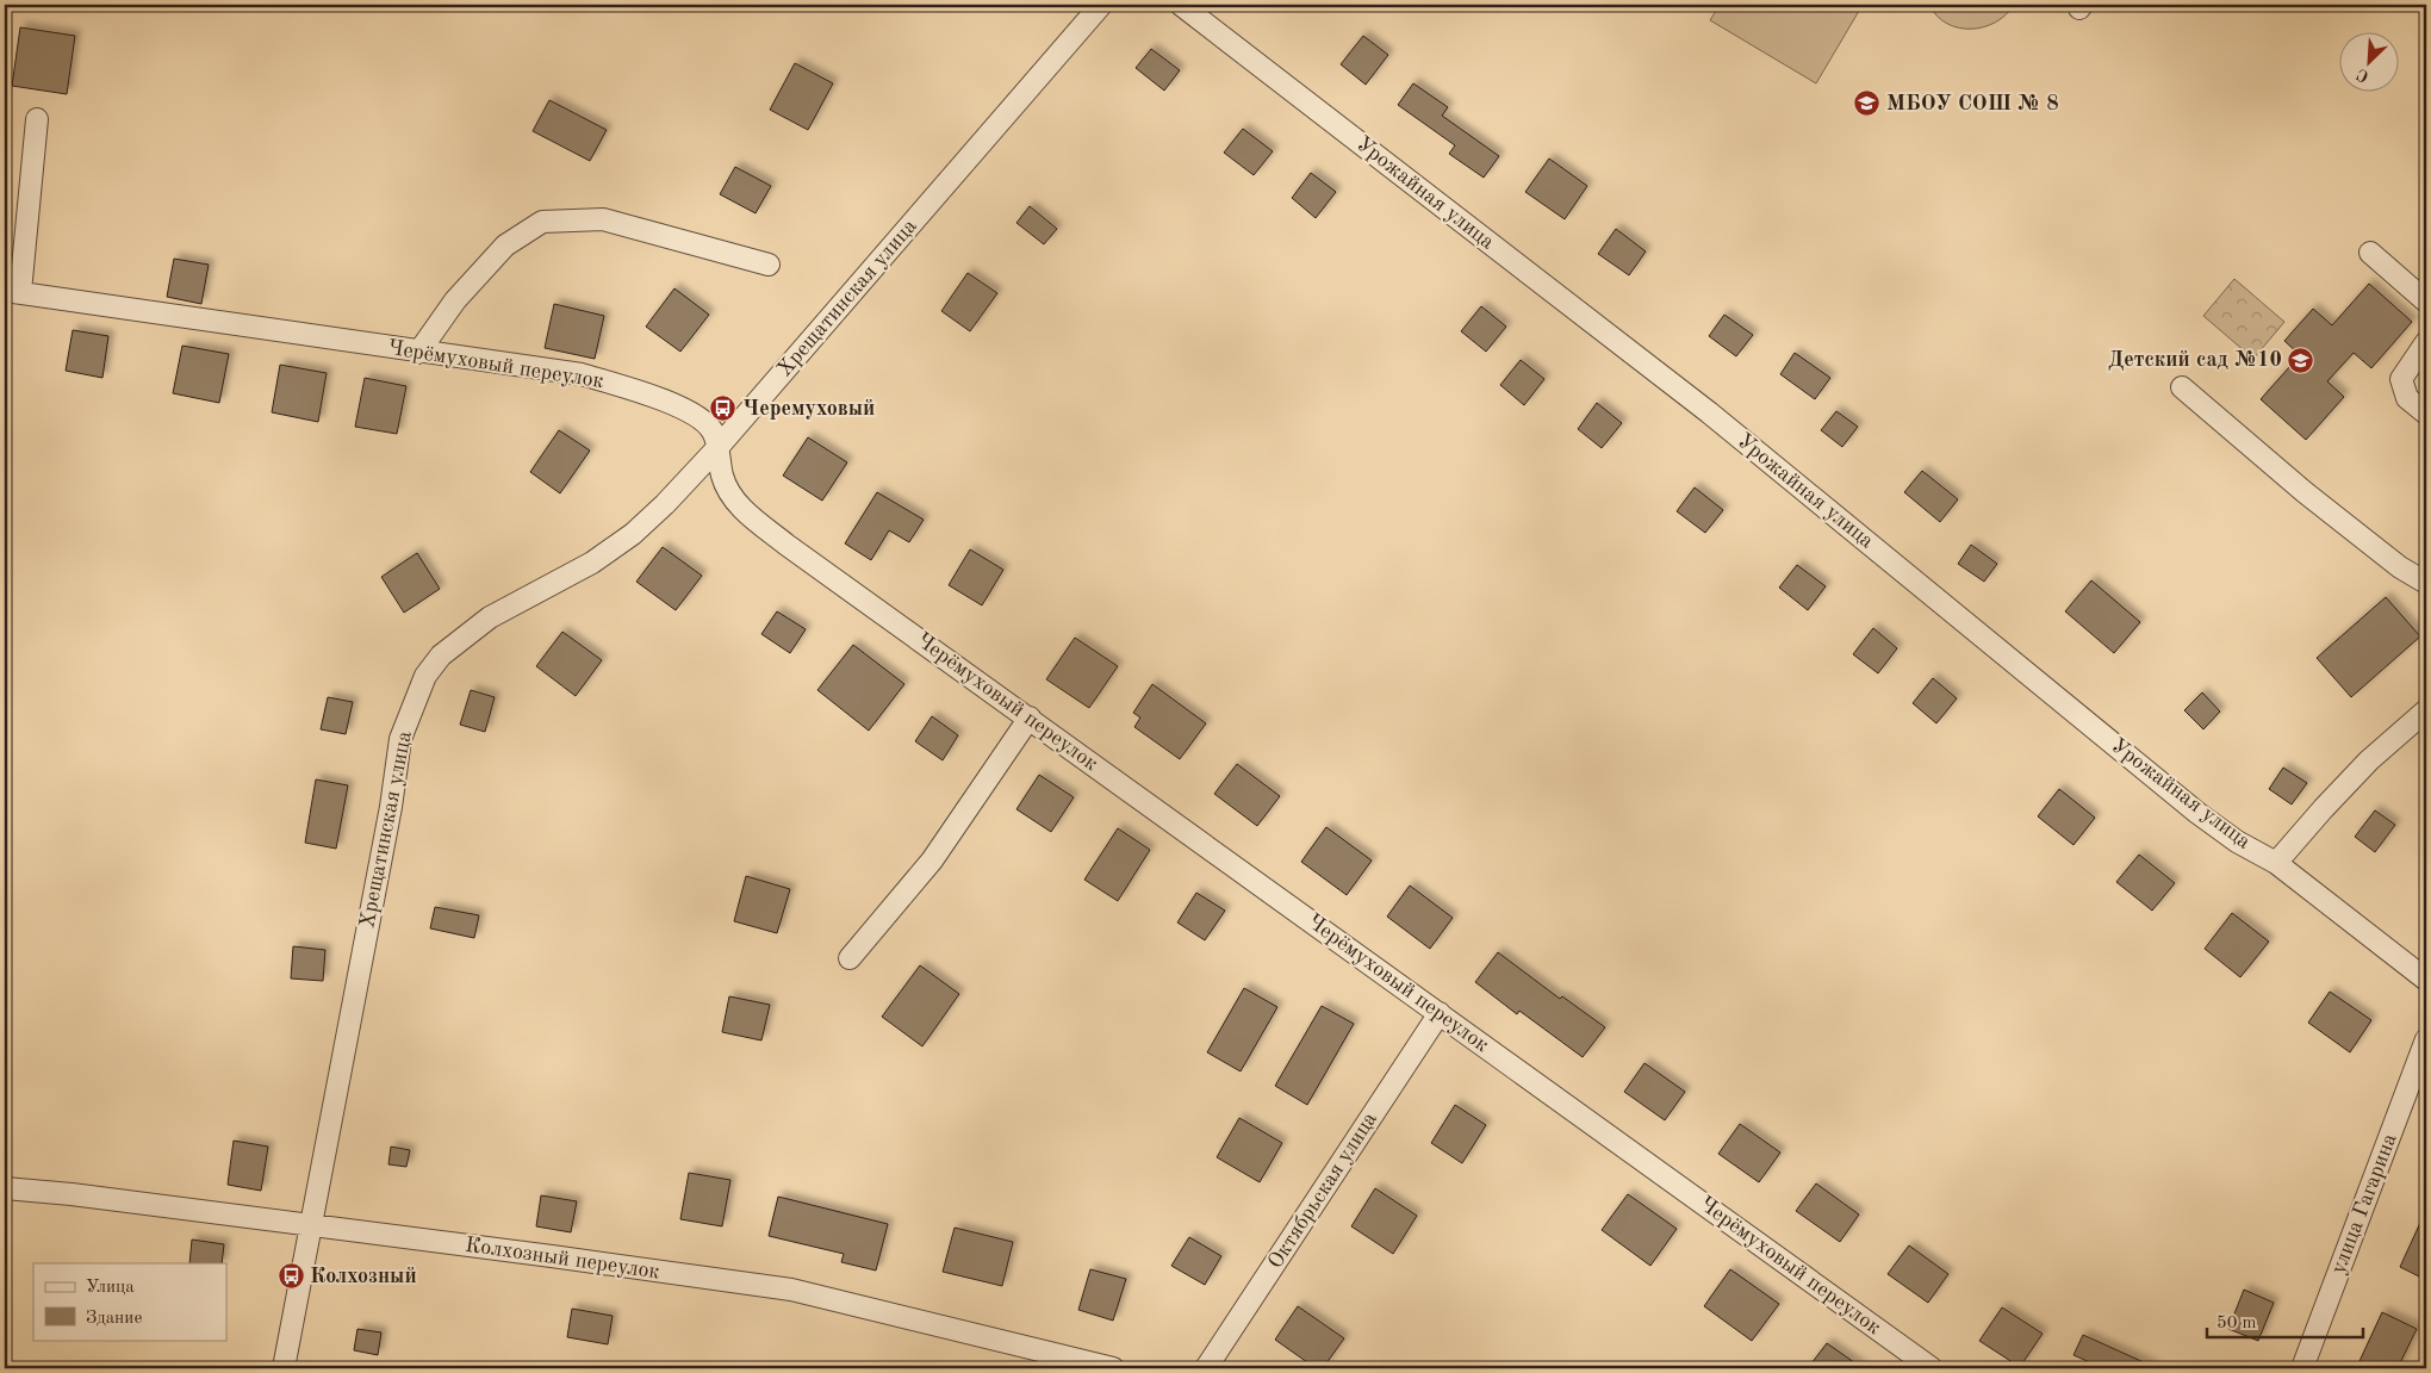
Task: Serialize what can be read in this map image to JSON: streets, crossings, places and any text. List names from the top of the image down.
{
  "streets": {
    "street": [
      "Урожайная улица",
      "Хрещатинская улица",
      "Черёмуховый переулок",
      "Октябрьская улица",
      "улица Гагарина",
      "Колхозный переулок"
    ]
  },
  "crossings": [
    ["Хрещатинская улица", "Черёмуховый переулок"],
    ["Хрещатинская улица", "Колхозный переулок"],
    ["Черёмуховый переулок", "Октябрьская улица"]
  ],
  "places": {
    "school or university": ["МБОУ СОШ № 8", "Детский сад №10"],
    "bus stop": ["Черемуховый", "Колхозный"]
  },
  "legend": ["Улица", "Здание"],
  "scale_bar": "50 m",
  "north": "bottom left"
}
